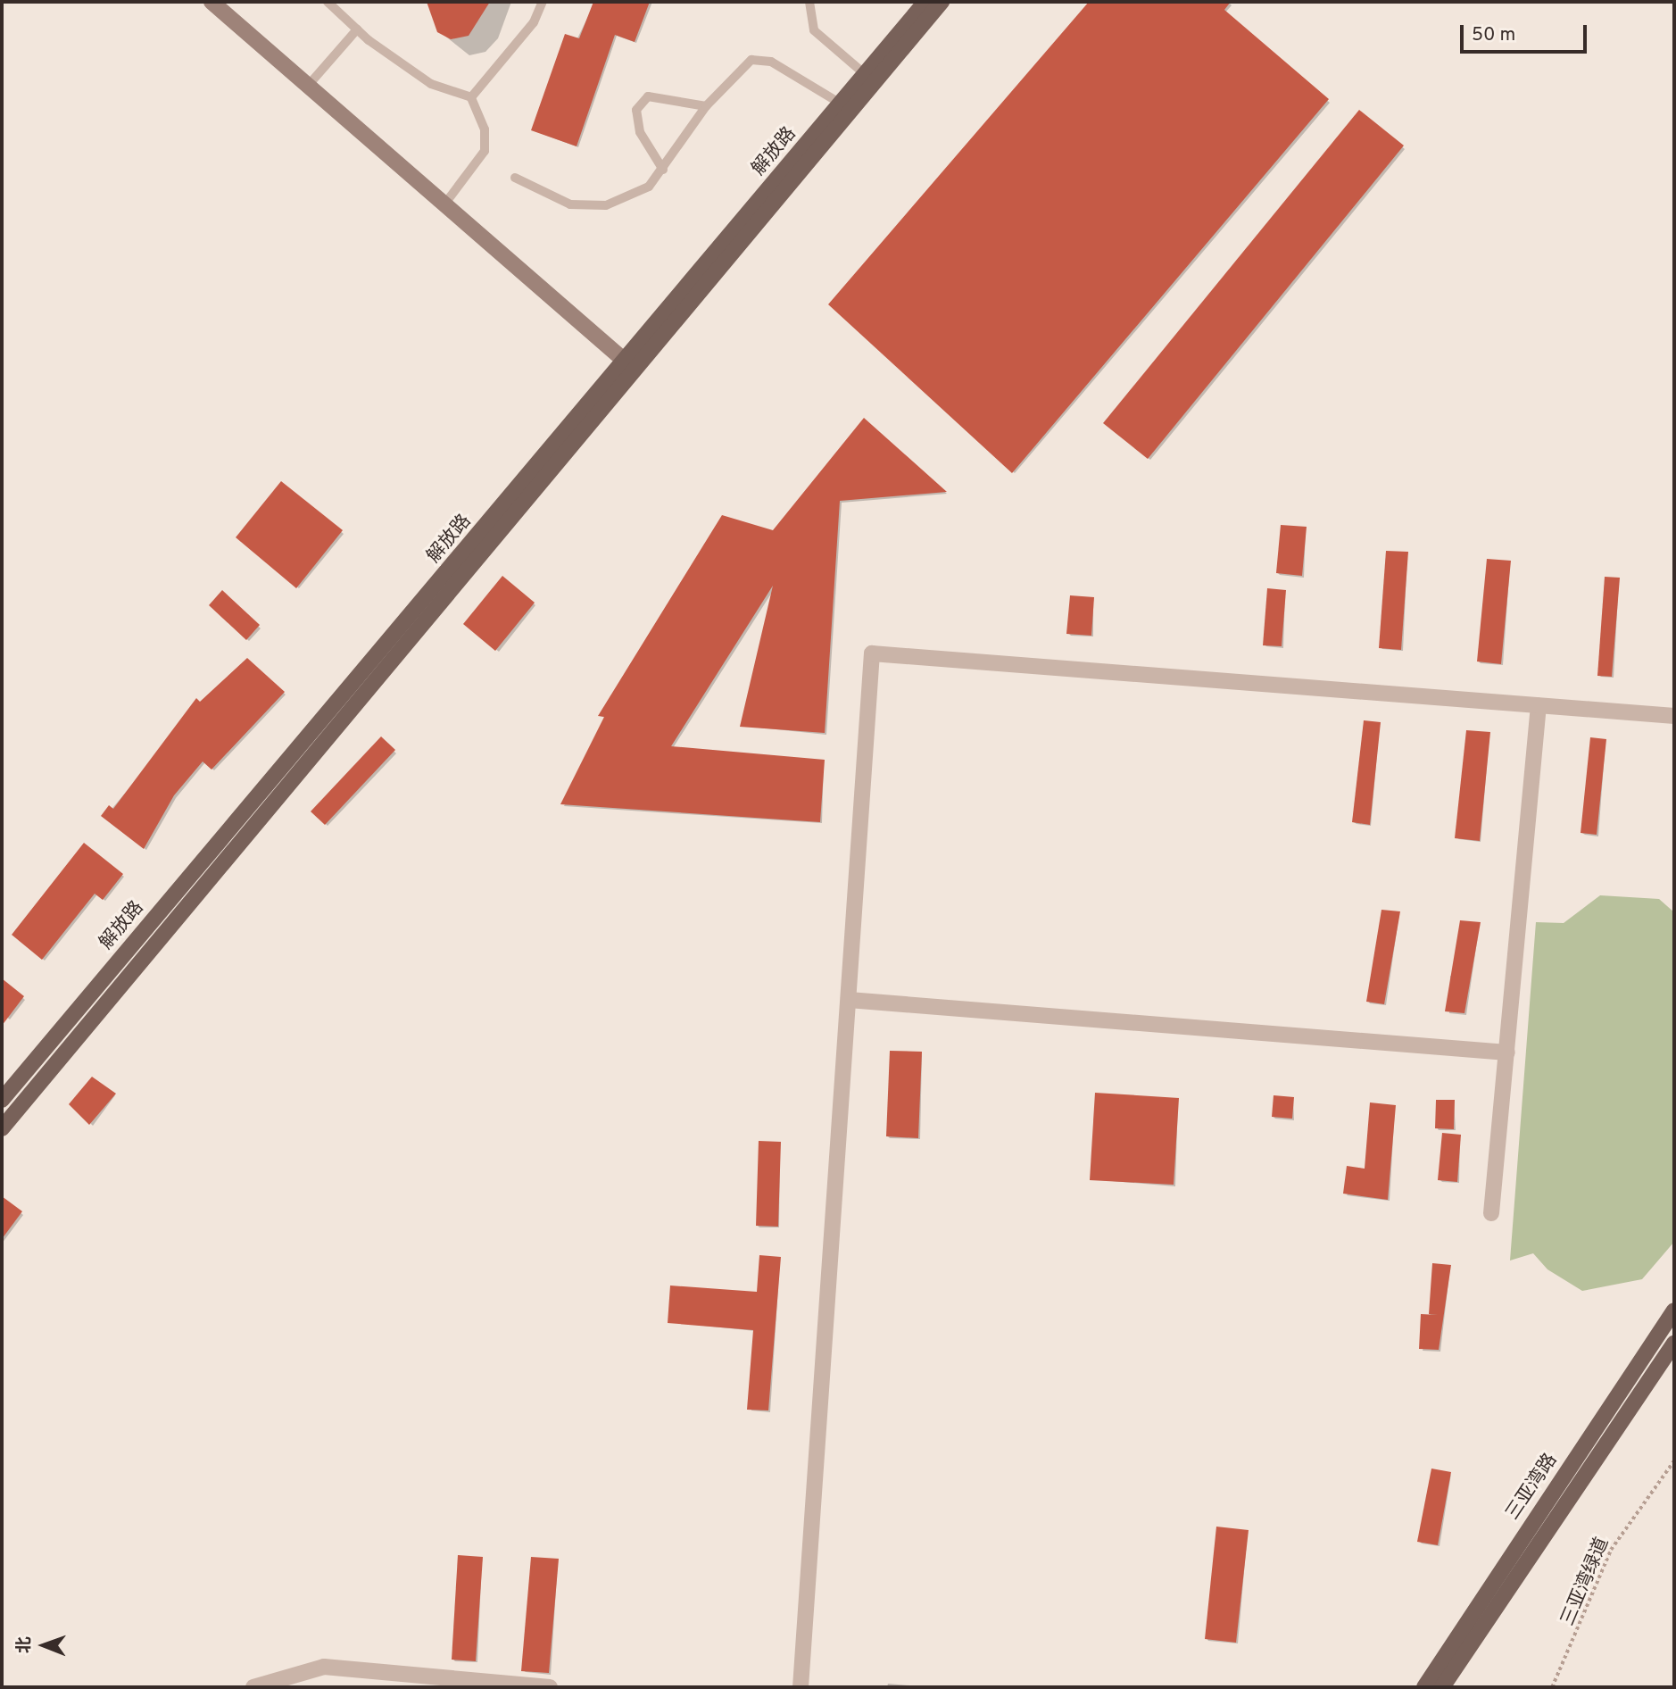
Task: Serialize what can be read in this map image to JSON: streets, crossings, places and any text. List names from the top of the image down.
{
  "streets": {
    "main road": ["解放路", "三亚湾路"],
    "path": ["三亚湾绿道"]
  },
  "scale_bar": "50 m",
  "north": "left"
}
